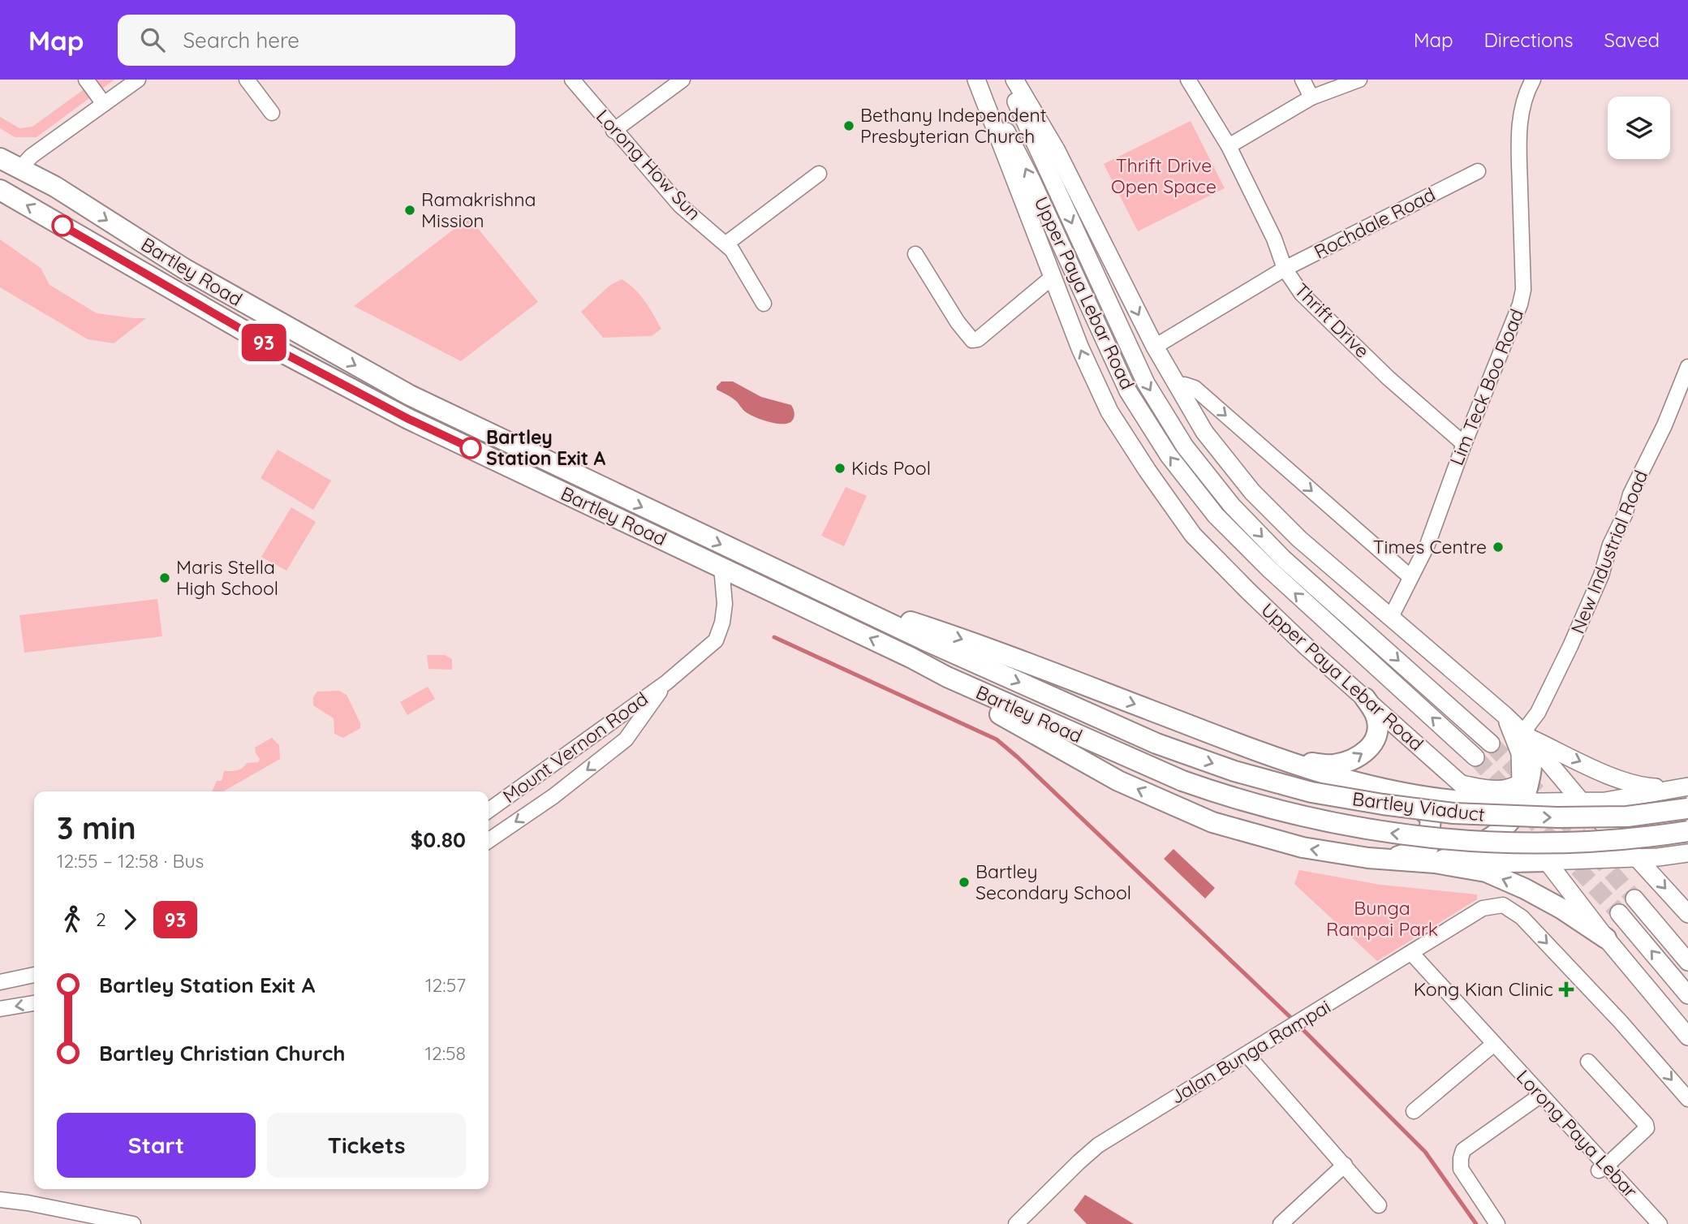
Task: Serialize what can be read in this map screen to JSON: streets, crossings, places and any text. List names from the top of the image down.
{
  "streets": {
    "highway": ["Bartley Road", "Bartley Viaduct"],
    "main road": ["Upper Paya Lebar Road"],
    "street": [
      "Lorong How Sun",
      "Rochdale Road",
      "Thrift Drive",
      "Lim Teck Boo Road",
      "New Industrial Road",
      "Mount Vernon Road",
      "Jalan Bunga Rampai",
      "Lorong Paya Lebar"
    ]
  },
  "crossings": [
    ["Rochdale Road", "Upper Paya Lebar Road"],
    ["Rochdale Road", "Thrift Drive"],
    ["Bartley Road", "Mount Vernon Road"],
    ["Bartley Road", "Bartley Viaduct"],
    ["Upper Paya Lebar Road", "Lim Teck Boo Road"],
    ["Upper Paya Lebar Road", "New Industrial Road"],
    ["Thrift Drive", "Lim Teck Boo Road"],
    ["Jalan Bunga Rampai", "Lorong Paya Lebar"]
  ],
  "one_way": ["Jalan Bunga Rampai"],
  "parks": ["Thrift Drive Open Space", "Bunga Rampai Park"],
  "places": {
    "other": [
      "Bethany Independent Presbyterian Church",
      "Ramakrishna Mission",
      "Bartley Station Exit A",
      "Kids Pool",
      "Times Centre",
      "Maris Stella High School",
      "Bartley Secondary School"
    ],
    "health": ["Kong Kian Clinic"]
  },
  "lines": ["bus line 93"],
  "page": {
    "header": "Map",
    "search": "Search here",
    "nav": ["Map", "Directions", "Saved"],
    "on_map": "93",
    "heading": ["3 min", "12:55 – 12:58 · Bus", "$0.80"],
    "legs": ["2", "93"],
    "list": [
      {
        "name": "Bartley Station Exit A",
        "value": "12:57"
      },
      {
        "name": "Bartley Christian Church",
        "value": "12:58"
      }
    ],
    "buttons": ["Start", "Tickets"]
  }
}
